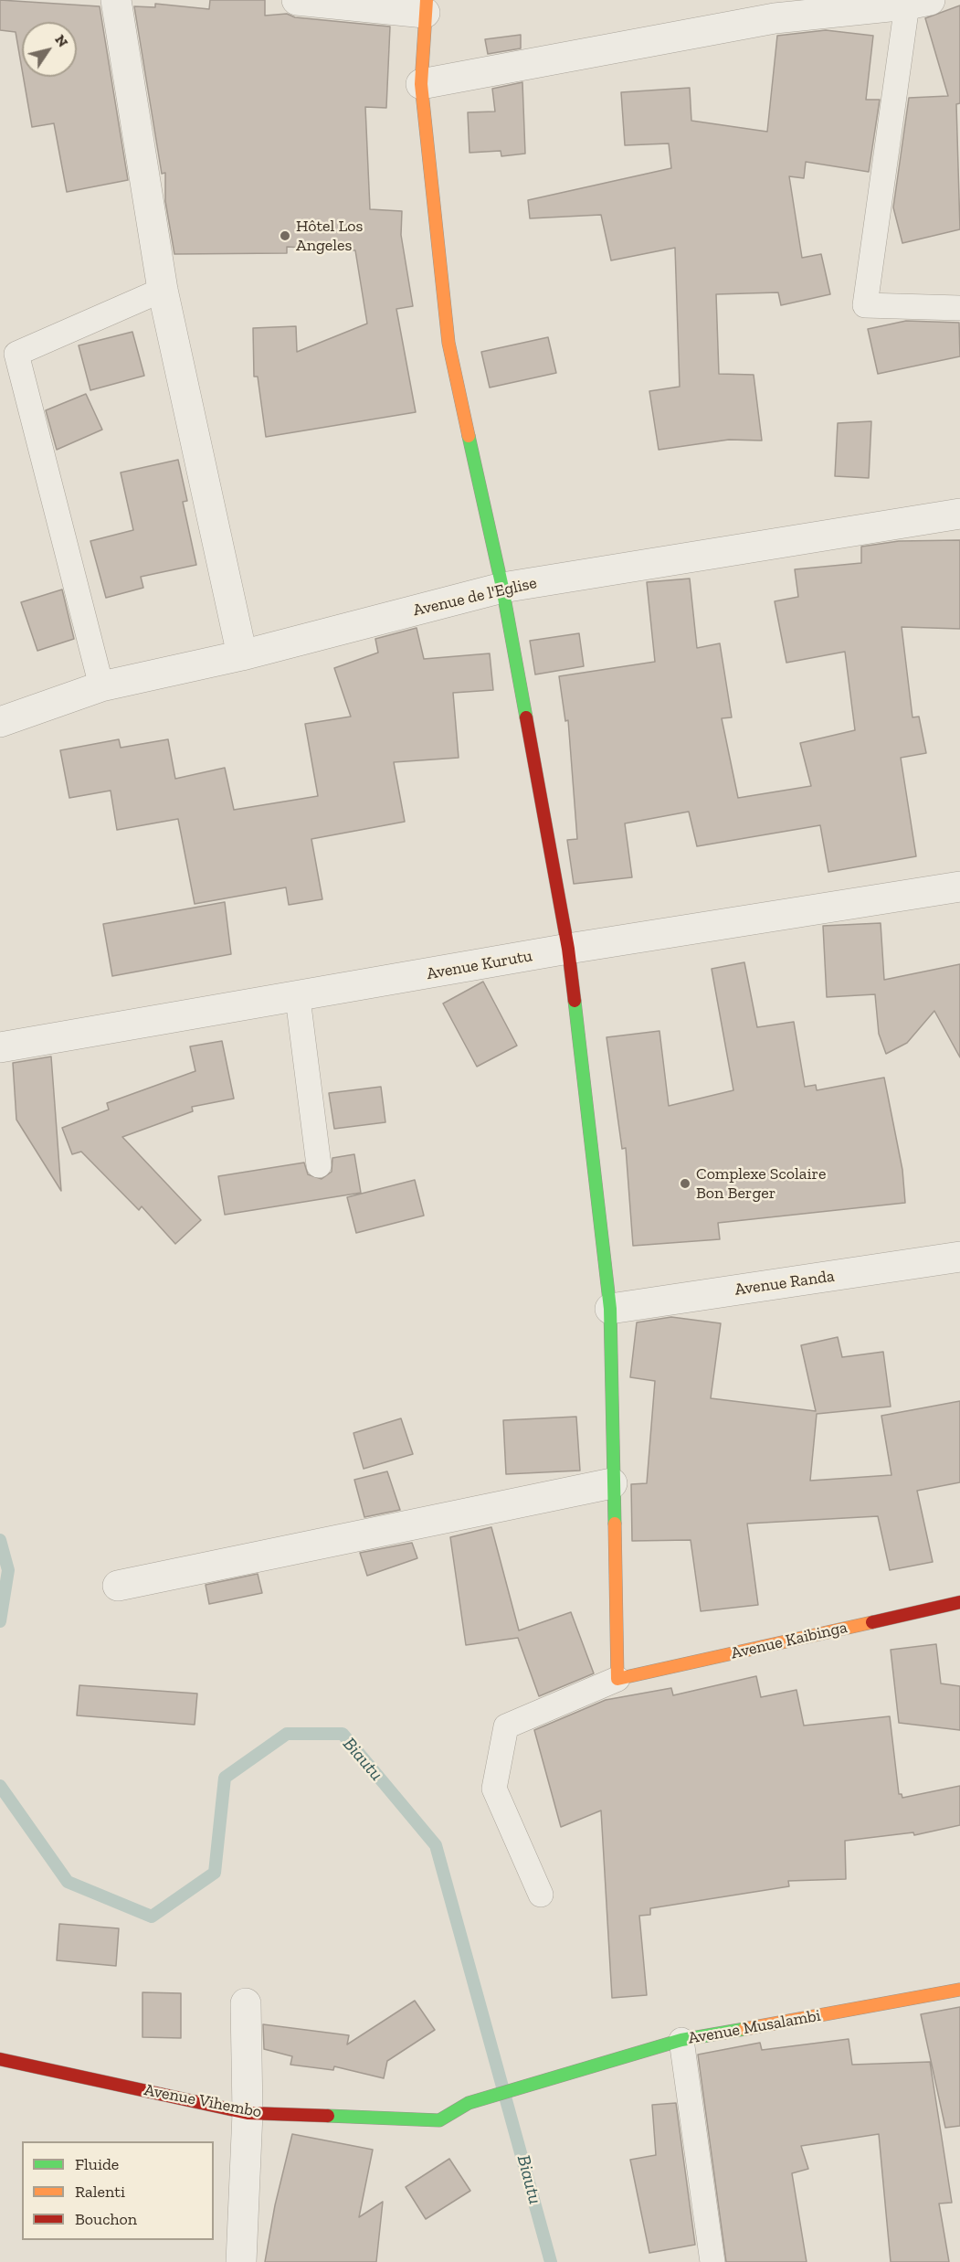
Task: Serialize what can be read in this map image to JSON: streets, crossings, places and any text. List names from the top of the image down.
{
  "streets": {
    "street": [
      "Avenue de l'Eglise",
      "Avenue Kurutu",
      "Avenue Randa",
      "Avenue Kaibinga",
      "Avenue Musalambi",
      "Avenue Vihembo"
    ]
  },
  "crossings": [
    ["Avenue Musalambi", "Avenue Vihembo"]
  ],
  "water": ["Biautu"],
  "places": ["Hôtel Los Angeles", "Complexe Scolaire Bon Berger"],
  "legend": ["Fluide", "Ralenti", "Bouchon"],
  "north": "top right"
}
